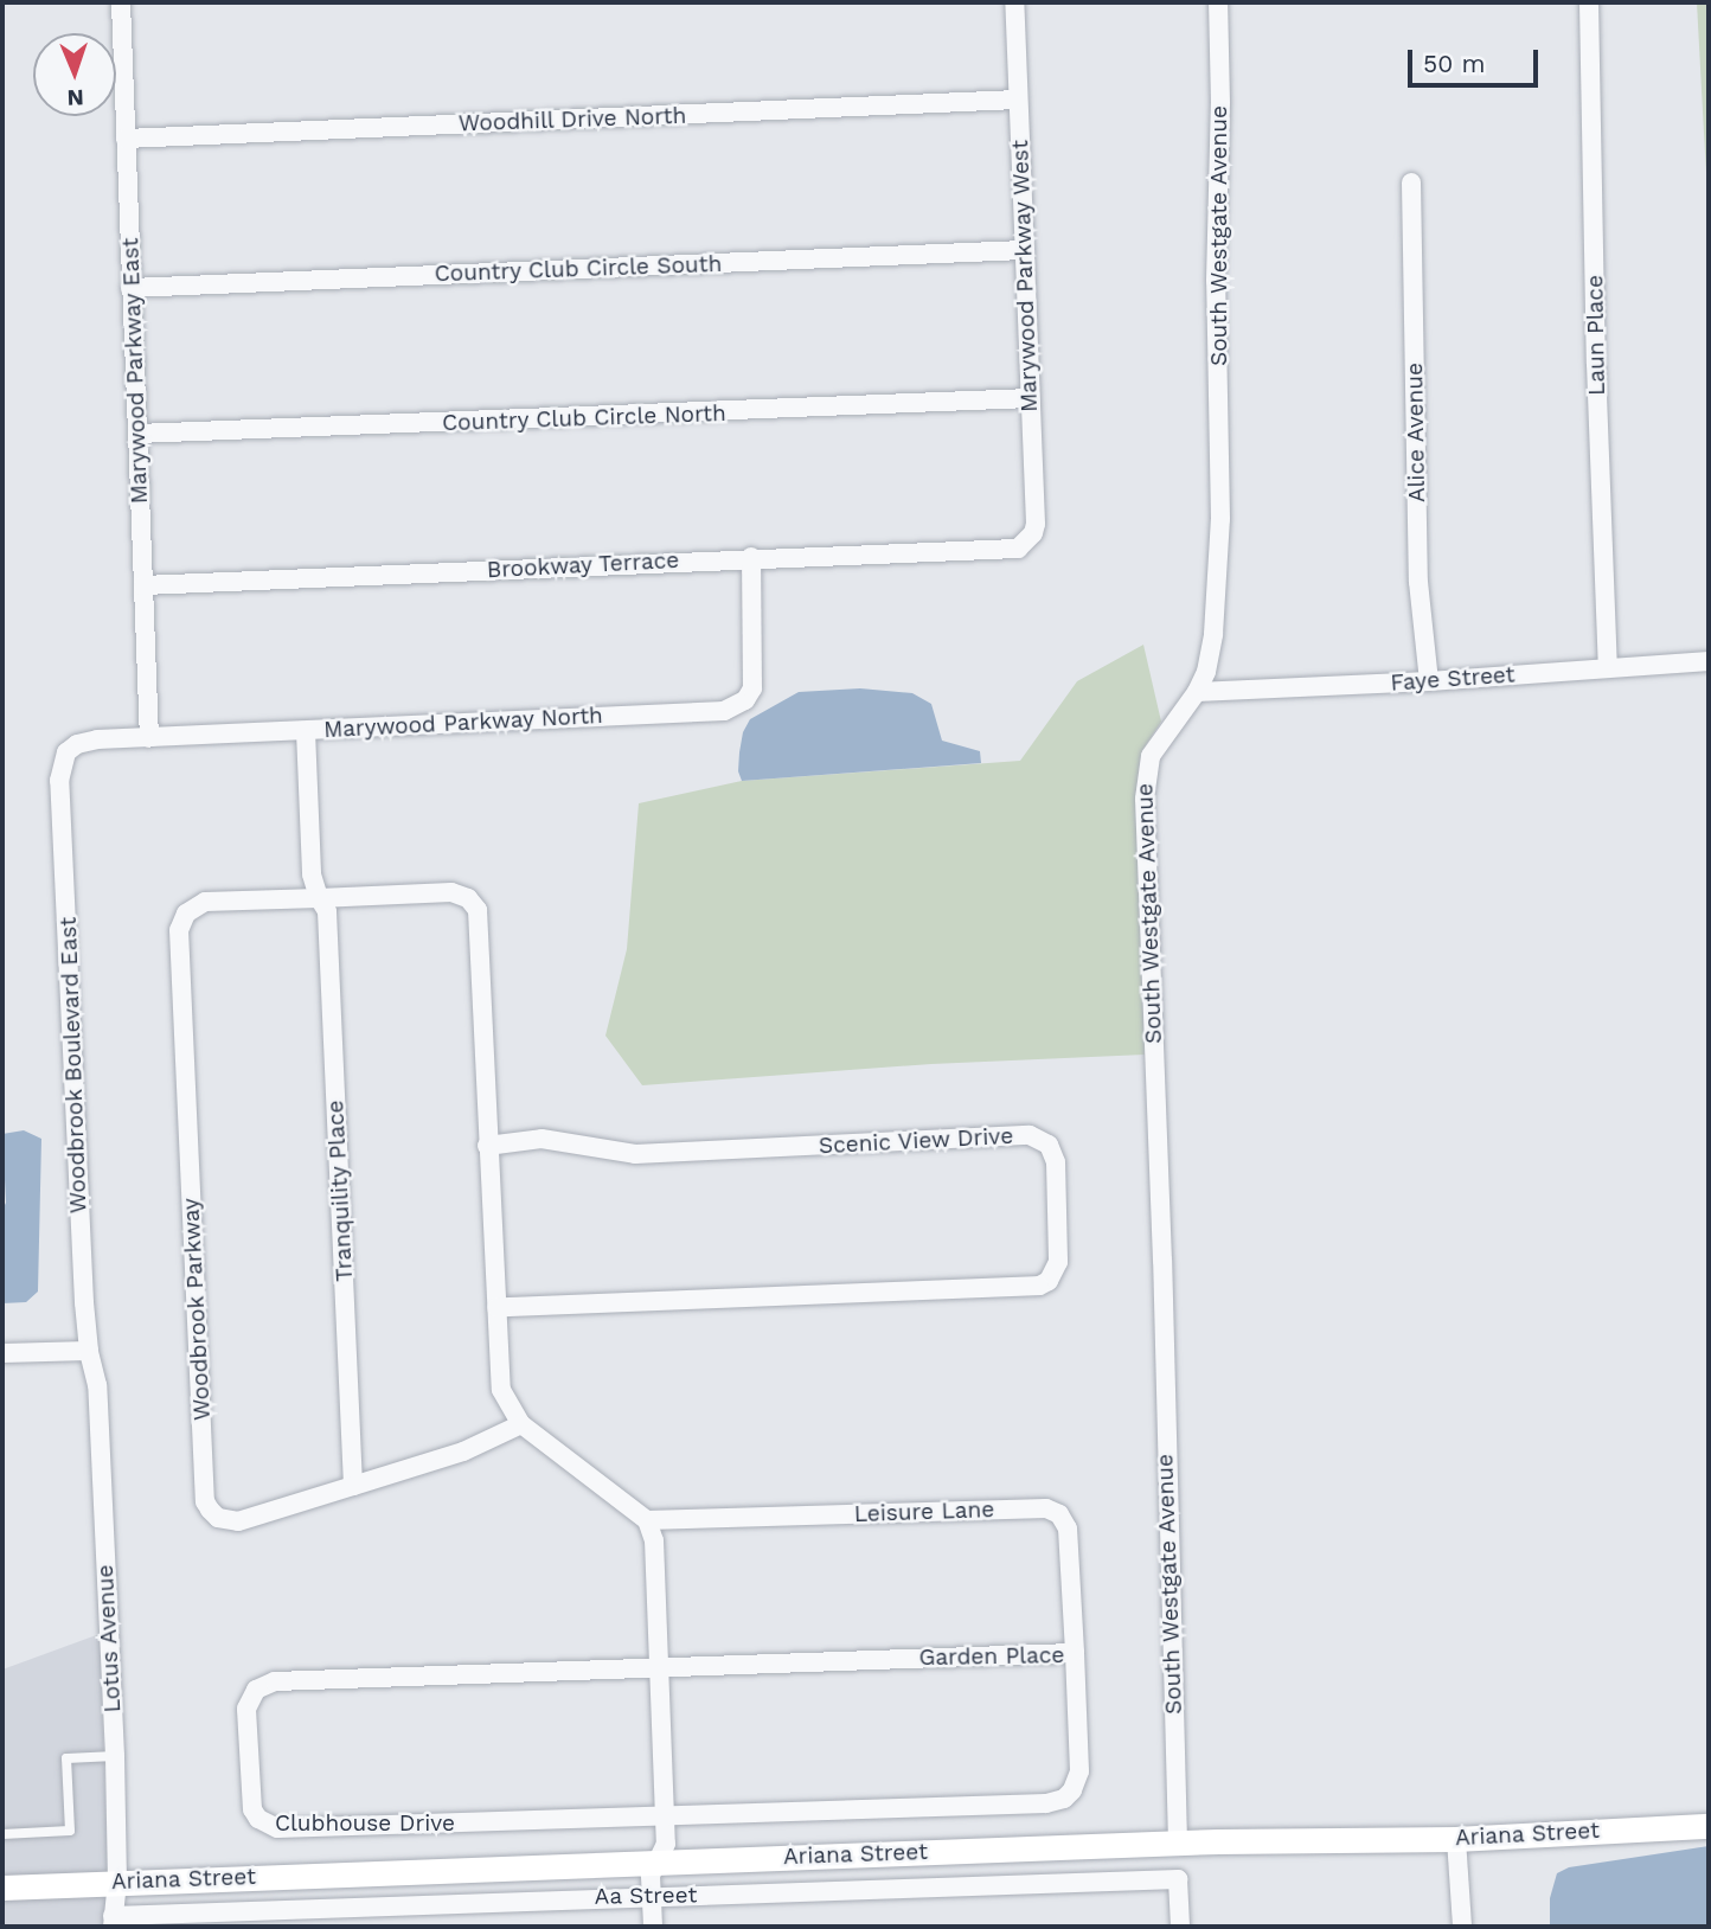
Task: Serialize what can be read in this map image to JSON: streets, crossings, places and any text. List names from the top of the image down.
{
  "streets": {
    "street": [
      "Woodhill Drive North",
      "South Westgate Avenue",
      "Country Club Circle South",
      "Marywood Parkway West",
      "Laun Place",
      "Marywood Parkway East",
      "Country Club Circle North",
      "Alice Avenue",
      "Brookway Terrace",
      "Faye Street",
      "Marywood Parkway North",
      "Woodbrook Boulevard East",
      "Scenic View Drive",
      "Tranquility Place",
      "Woodbrook Parkway",
      "Leisure Lane",
      "Lotus Avenue",
      "Garden Place",
      "Clubhouse Drive",
      "Ariana Street",
      "Aa Street"
    ]
  },
  "crossings": [
    ["Woodhill Drive North", "Marywood Parkway West"],
    ["Woodhill Drive North", "Marywood Parkway East"],
    ["South Westgate Avenue", "Faye Street"],
    ["South Westgate Avenue", "Ariana Street"],
    ["Country Club Circle South", "Marywood Parkway West"],
    ["Country Club Circle South", "Marywood Parkway East"],
    ["Marywood Parkway West", "Country Club Circle North"],
    ["Marywood Parkway West", "Brookway Terrace"],
    ["Laun Place", "Faye Street"],
    ["Marywood Parkway East", "Country Club Circle North"],
    ["Marywood Parkway East", "Brookway Terrace"],
    ["Marywood Parkway East", "Marywood Parkway North"],
    ["Alice Avenue", "Faye Street"],
    ["Brookway Terrace", "Marywood Parkway North"],
    ["Marywood Parkway North", "Woodbrook Boulevard East"],
    ["Woodbrook Boulevard East", "Lotus Avenue"],
    ["Scenic View Drive", "Woodbrook Parkway"],
    ["Tranquility Place", "Woodbrook Parkway"],
    ["Woodbrook Parkway", "Leisure Lane"],
    ["Leisure Lane", "Garden Place"],
    ["Lotus Avenue", "Ariana Street"],
    ["Lotus Avenue", "Aa Street"],
    ["Garden Place", "Clubhouse Drive"]
  ],
  "scale_bar": "50 m",
  "north": "bottom"
}
